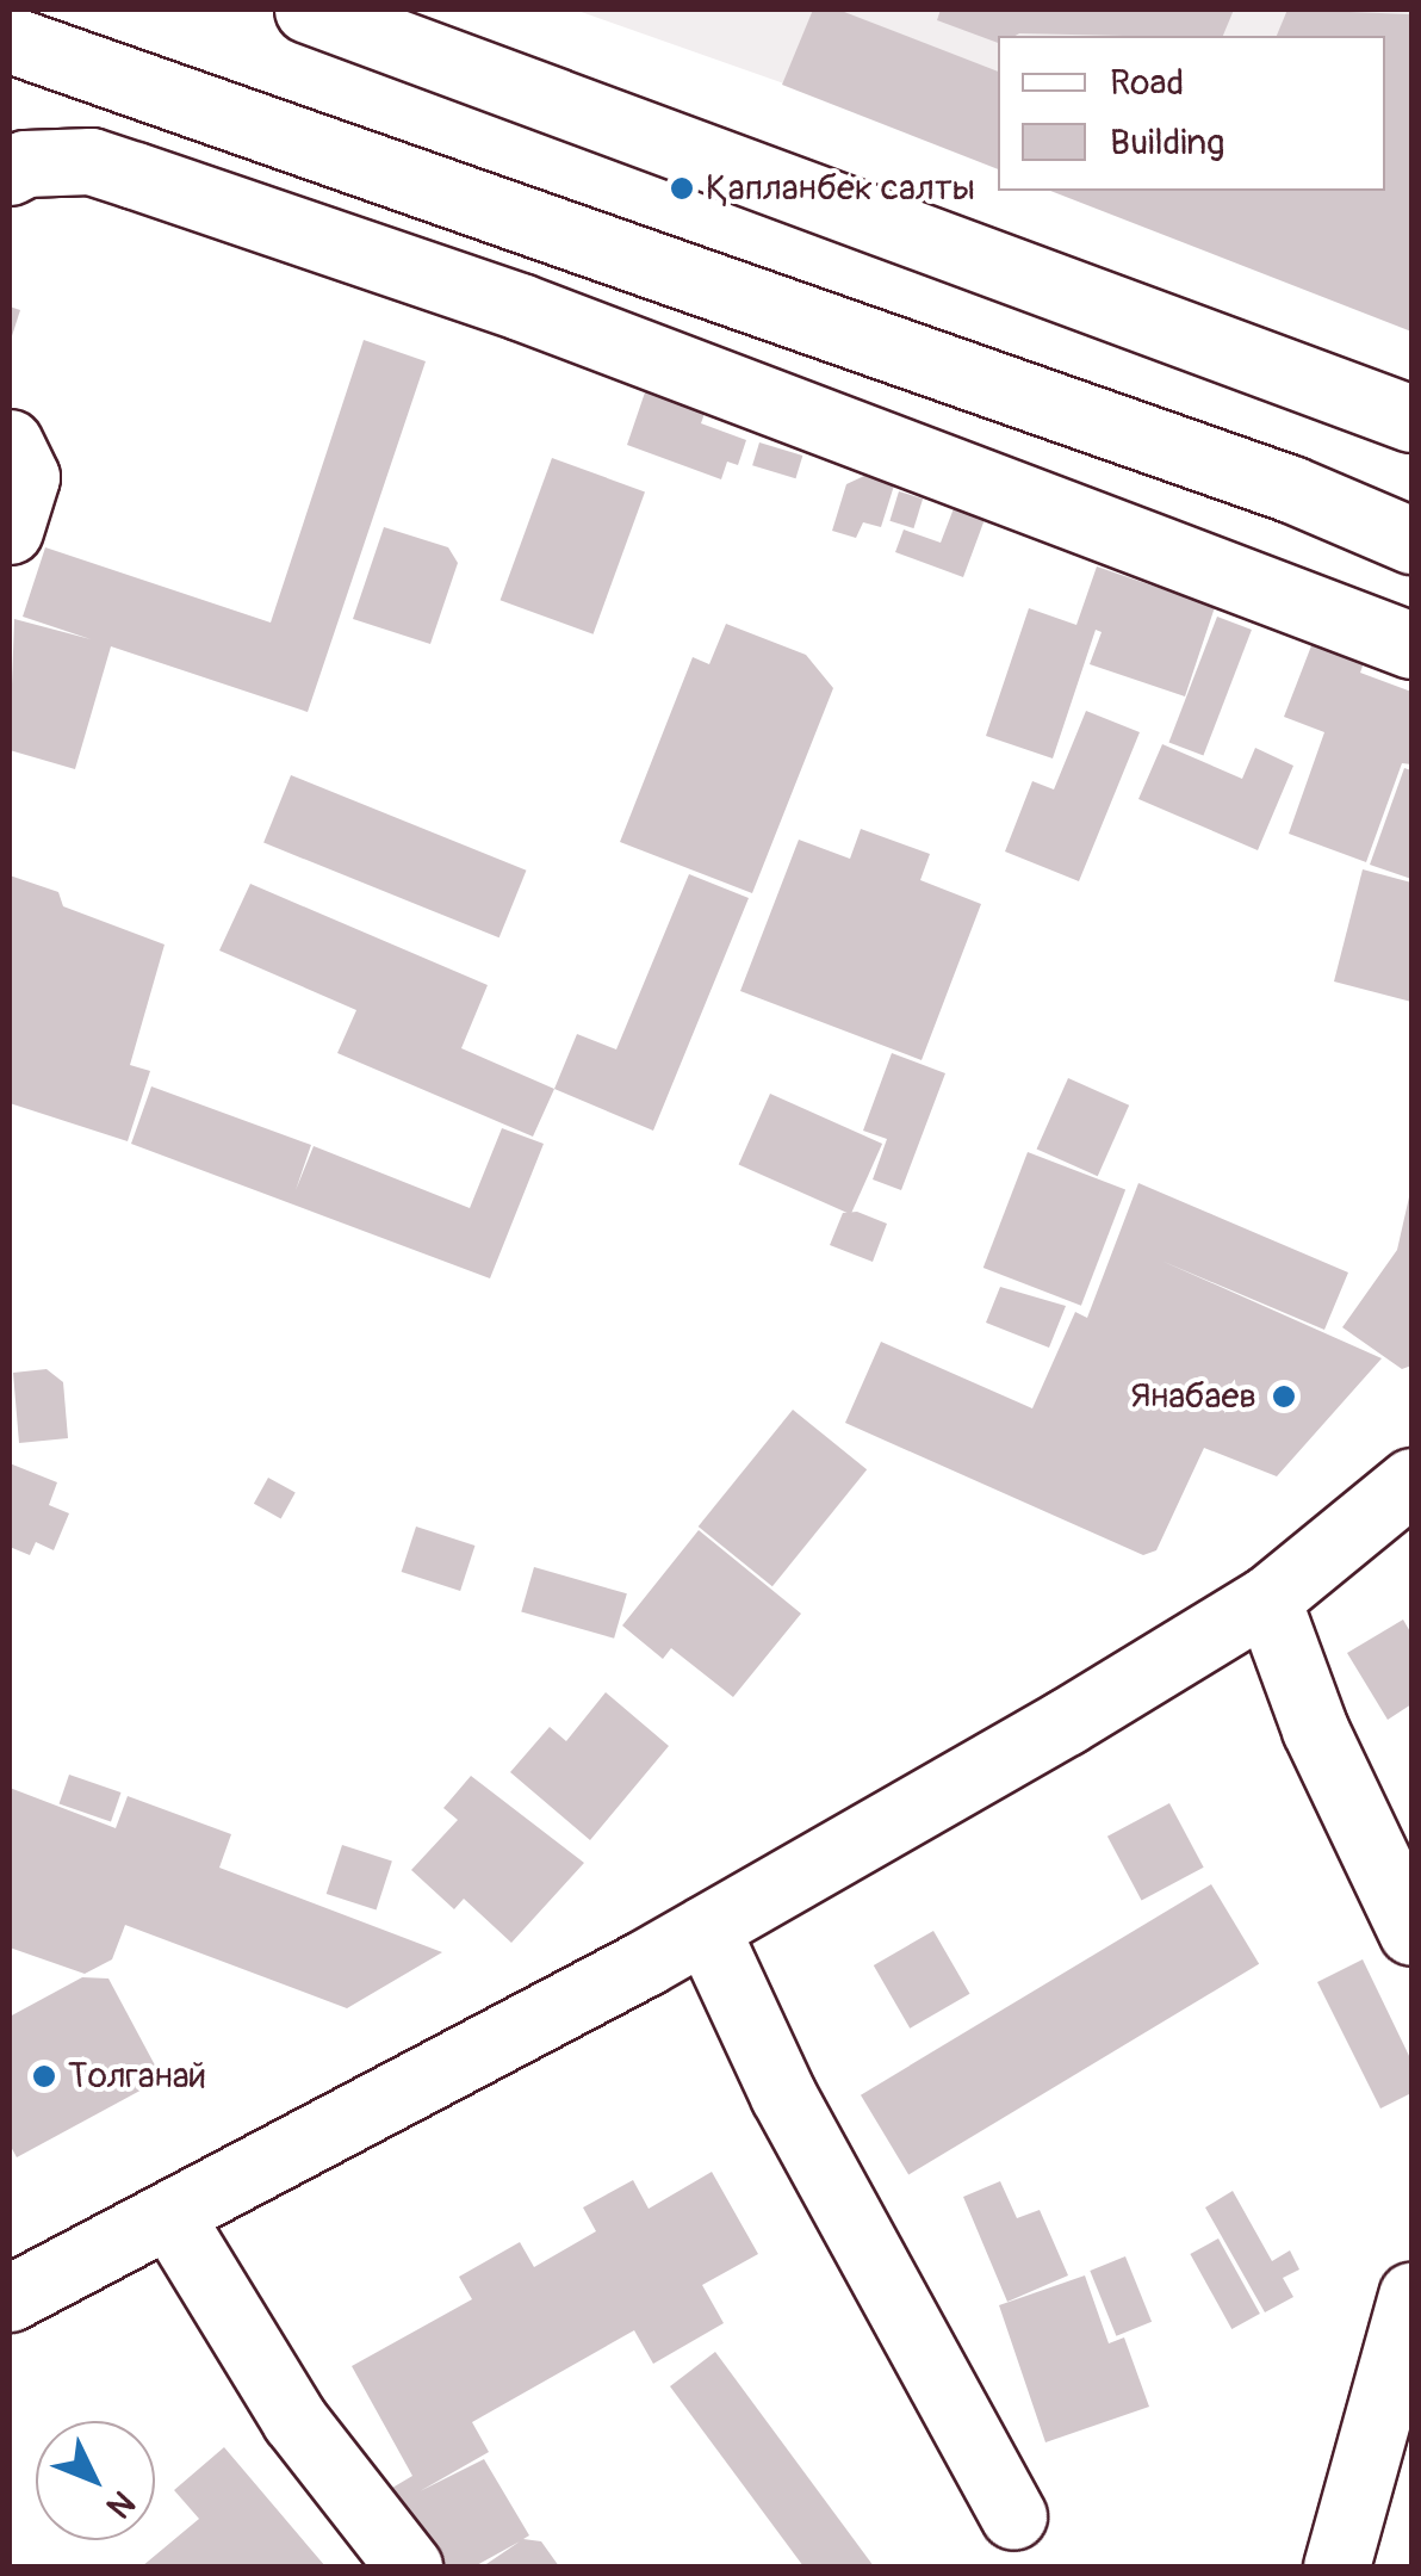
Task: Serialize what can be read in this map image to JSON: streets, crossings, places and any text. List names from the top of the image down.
{
  "places": ["Қапланбек салты", "Янабаев", "Толганай"],
  "legend": ["Road", "Building"],
  "north": "bottom right"
}
